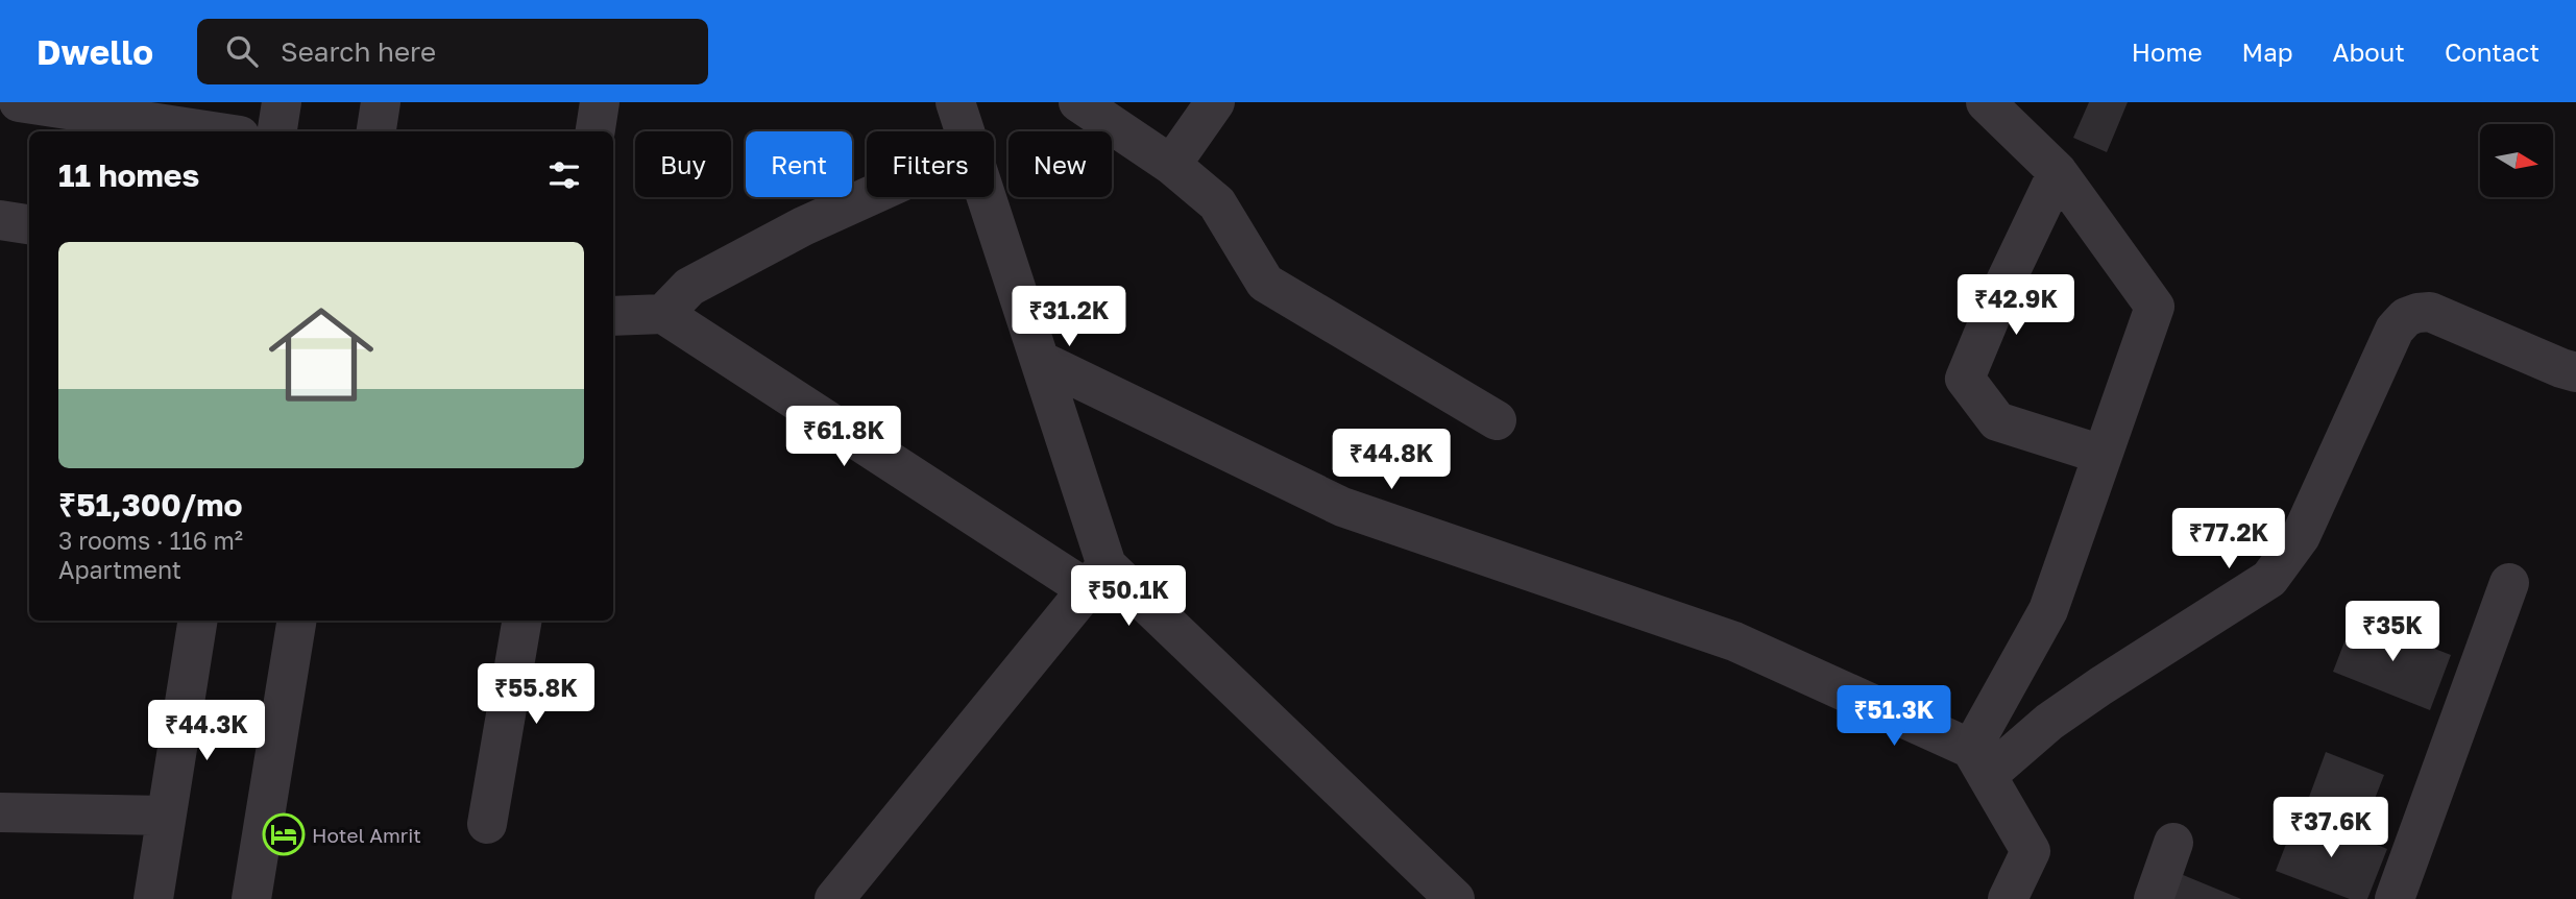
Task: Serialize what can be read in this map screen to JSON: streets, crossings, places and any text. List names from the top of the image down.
{
  "places": {
    "hotel": ["Hotel Amrit"]
  },
  "north": "right",
  "page": {
    "header": "Dwello",
    "search": "Search here",
    "nav": [
      "Home",
      "Map",
      "About",
      "Contact"
    ],
    "chip": [
      "Buy",
      "Rent",
      "Filters",
      "New"
    ],
    "heading": "11 homes",
    "list": [
      {
        "name": "₹51,300/mo",
        "note": "3 rooms · 116 m² · Apartment"
      }
    ],
    "price": [
      "₹42.9K",
      "₹31.2K",
      "₹61.8K",
      "₹44.8K",
      "₹77.2K",
      "₹50.1K",
      "₹35K",
      "₹55.8K",
      "₹51.3K",
      "₹44.3K",
      "₹37.6K"
    ]
  }
}
